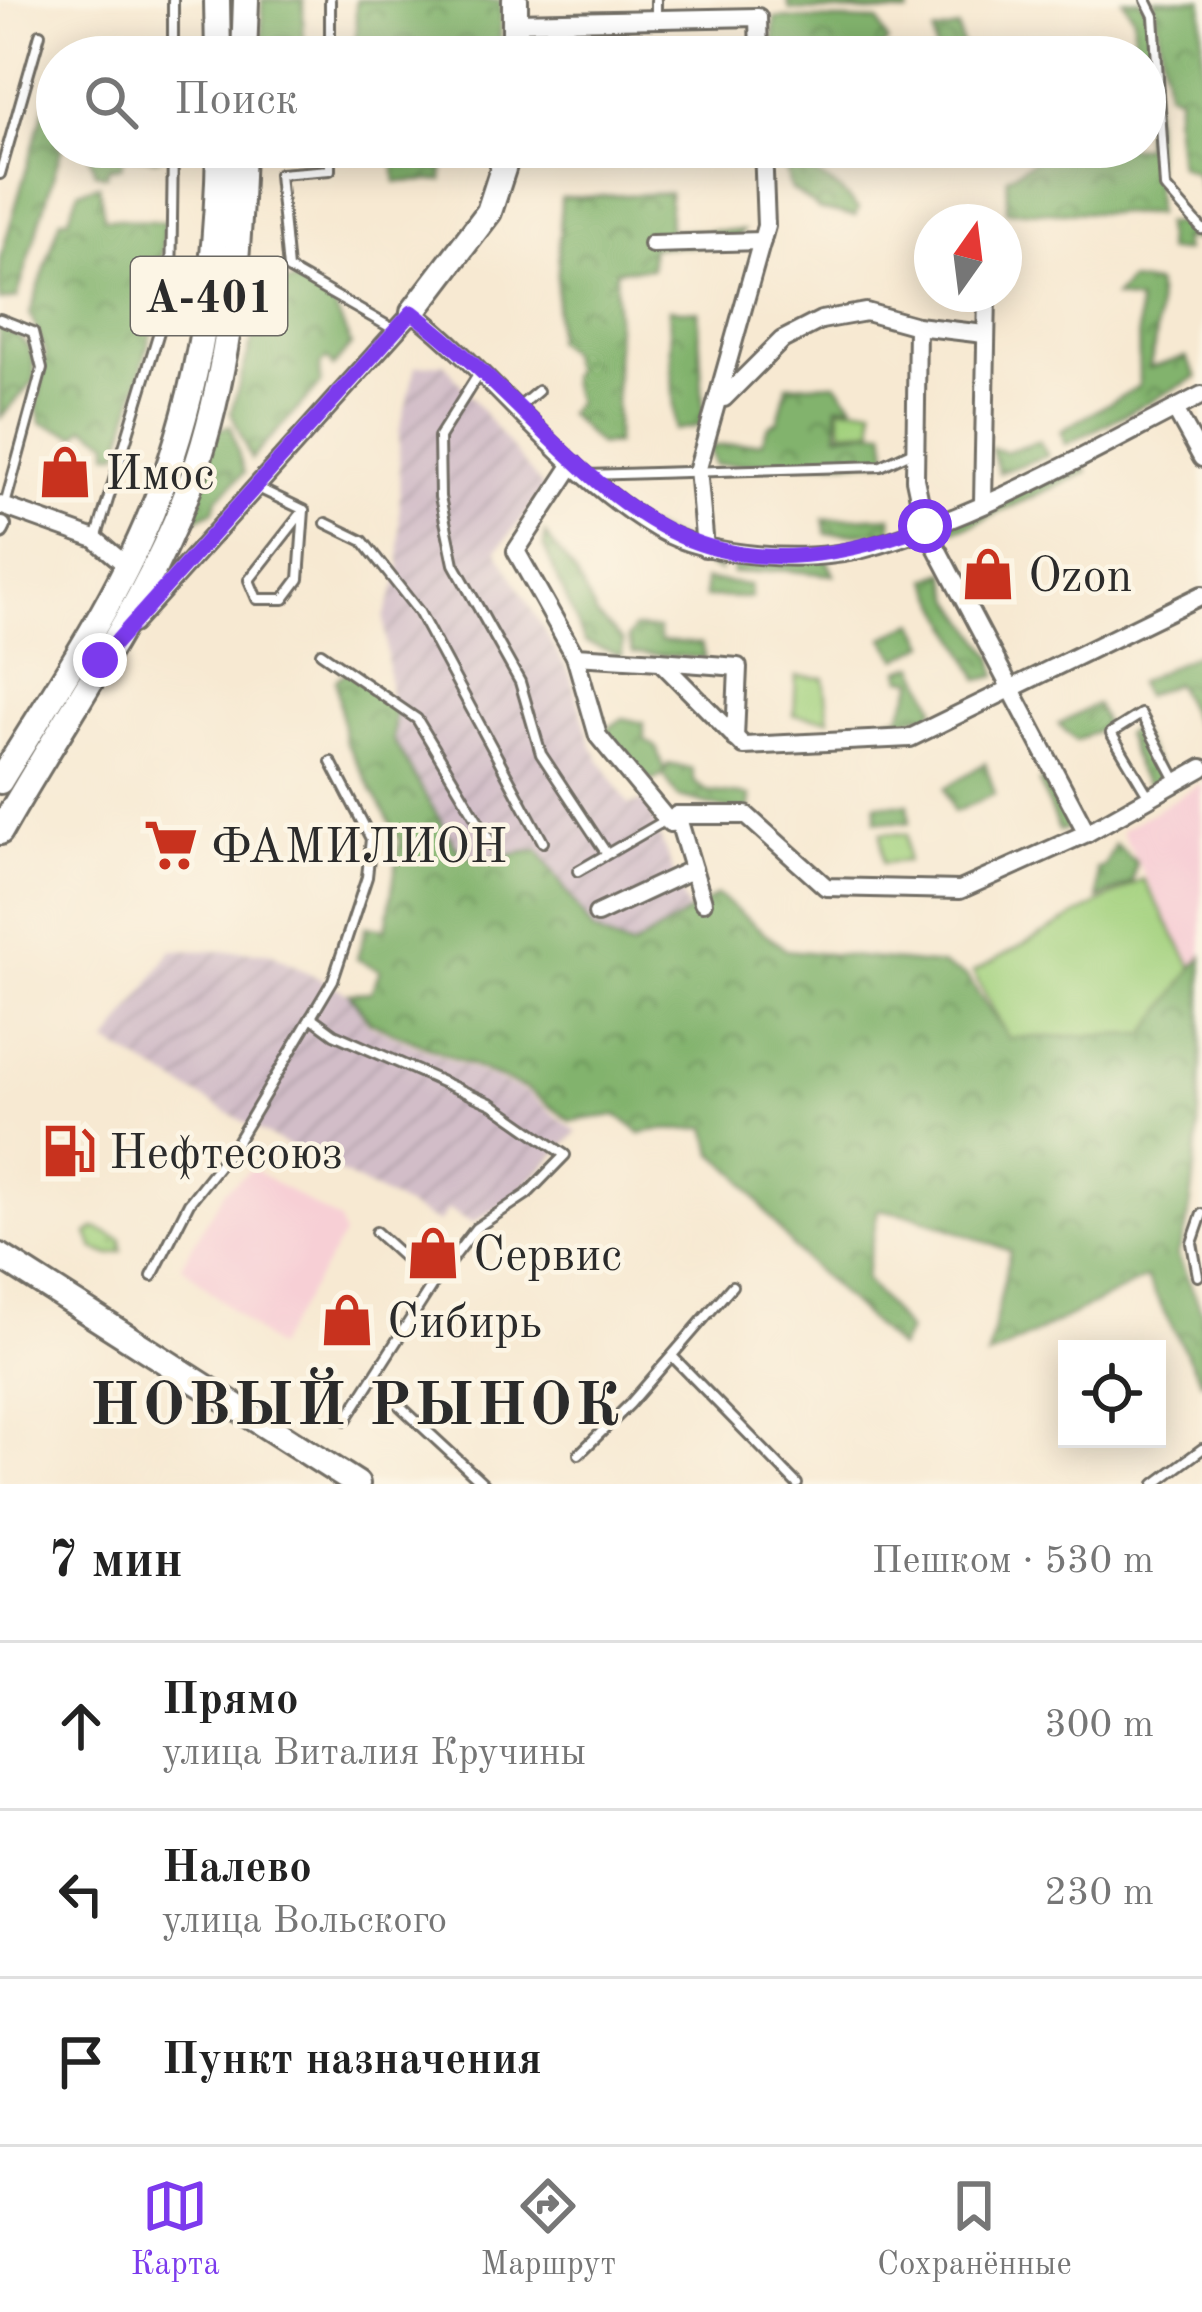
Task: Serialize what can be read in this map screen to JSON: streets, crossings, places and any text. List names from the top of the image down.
{
  "streets": {
    "main road": ["А-401"]
  },
  "districts": ["НОВЫЙ РЫНОК"],
  "places": {
    "shop": [
      "Имос",
      "Ozon",
      "Сервис",
      "Сибирь"
    ],
    "supermarket": ["ФАМИЛИОН"],
    "fuel station": ["Нефтесоюз"]
  },
  "north": "top",
  "page": {
    "search": "Поиск",
    "heading": ["7 мин", "Пешком · 530 m"],
    "list": [
      ["Прямо", "улица Виталия Кручины", "300 m"],
      ["Налево", "улица Вольского", "230 m"],
      "Пункт назначения"
    ],
    "nav": ["Карта", "Маршрут", "Сохранённые"]
  }
}
